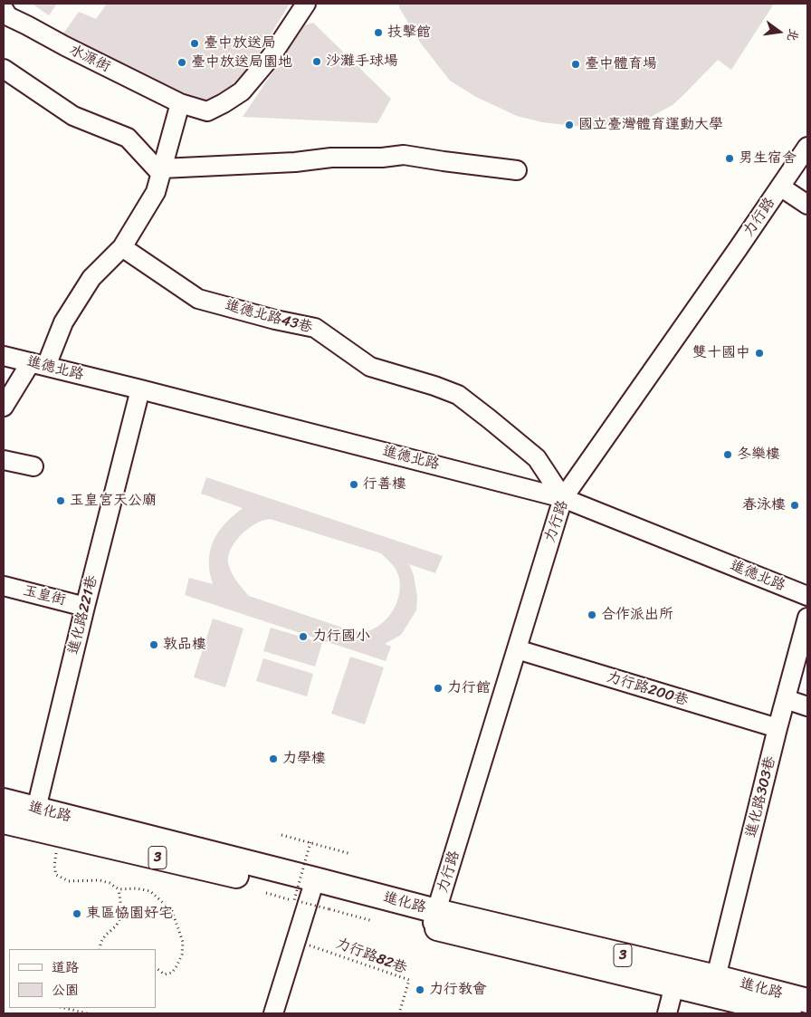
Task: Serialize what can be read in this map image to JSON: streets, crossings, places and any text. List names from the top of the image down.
{
  "streets": {
    "main road": ["進化路", "3"],
    "street": [
      "水源街",
      "力行路",
      "進德北路43巷",
      "進德北路",
      "玉皇街",
      "進化路221巷",
      "力行路200巷",
      "進化路303巷"
    ],
    "path": ["力行路82巷"]
  },
  "crossings": [
    ["力行路", "進德北路43巷"],
    ["力行路", "進德北路"],
    ["力行路", "力行路200巷"],
    ["力行路", "進化路"],
    ["進德北路43巷", "進德北路"],
    ["進德北路", "進化路221巷"],
    ["玉皇街", "進化路221巷"],
    ["進化路221巷", "進化路"],
    ["力行路200巷", "進化路303巷"],
    ["進化路303巷", "進化路"]
  ],
  "places": [
    "技擊館",
    "臺中放送局",
    "沙灘手球場",
    "臺中放送局園地",
    "臺中體育場",
    "國立臺灣體育運動大學",
    "男生宿舍",
    "雙十國中",
    "冬樂樓",
    "行善樓",
    "玉皇宮天公廟",
    "春泳樓",
    "合作派出所",
    "力行國小",
    "敦品樓",
    "力行館",
    "力學樓",
    "東區恊園好宅",
    "力行教會"
  ],
  "legend": ["道路", "公園"],
  "north": "right"
}
